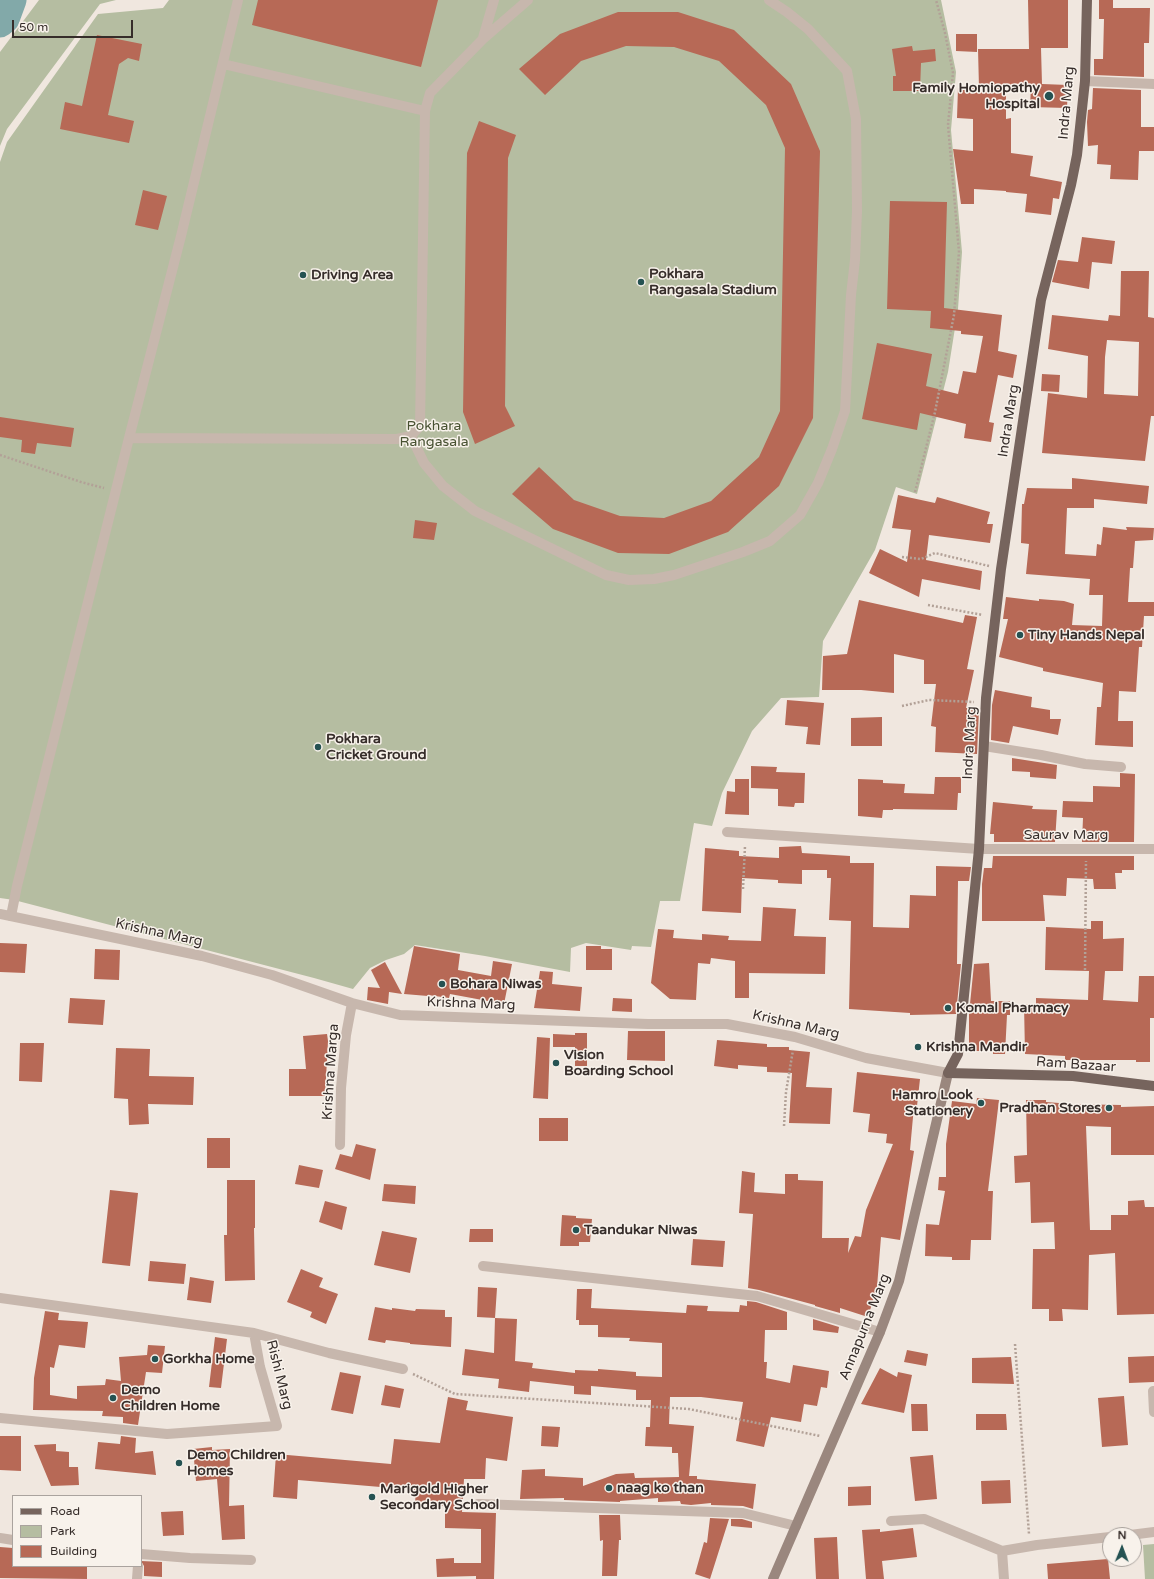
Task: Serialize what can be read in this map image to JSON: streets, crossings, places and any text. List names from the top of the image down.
{
  "streets": {
    "main road": ["Indra Marg", "Ram Bazaar", "Annapurna Marg"],
    "street": [
      "Saurav Marg",
      "Krishna Marg",
      "Krishna Marga",
      "Rishi Marg"
    ]
  },
  "crossings": [
    ["Indra Marg", "Saurav Marg"],
    ["Indra Marg", "Krishna Marg"],
    ["Indra Marg", "Ram Bazaar"],
    ["Indra Marg", "Annapurna Marg"],
    ["Krishna Marg", "Ram Bazaar"],
    ["Krishna Marg", "Krishna Marga"],
    ["Krishna Marg", "Annapurna Marg"],
    ["Ram Bazaar", "Annapurna Marg"]
  ],
  "parks": ["Pokhara Rangasala"],
  "places": [
    "Family Homiopathy Hospital",
    "Driving Area",
    "Pokhara Rangasala Stadium",
    "Tiny Hands Nepal",
    "Pokhara Cricket Ground",
    "Bohara Niwas",
    "Komal Pharmacy",
    "Krishna Mandir",
    "Vision Boarding School",
    "Hamro Look Stationery",
    "Pradhan Stores",
    "Taandukar Niwas",
    "Gorkha Home",
    "Demo Children Home",
    "Demo Children Homes",
    "naag ko than",
    "Marigold Higher Secondary School"
  ],
  "legend": ["Road", "Park", "Building"],
  "scale_bar": "50 m",
  "north": "top"
}
